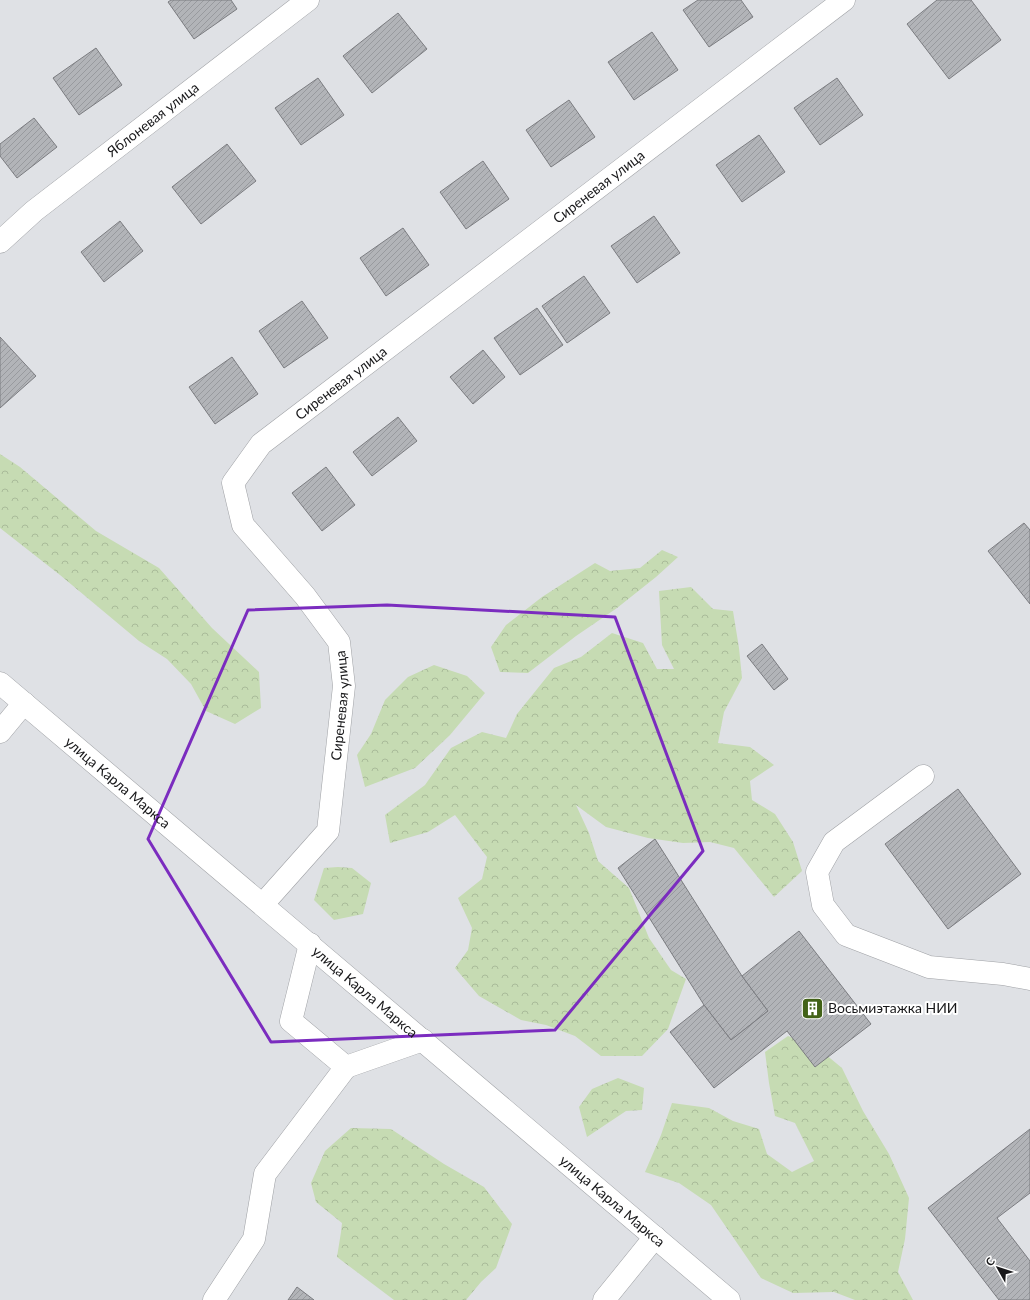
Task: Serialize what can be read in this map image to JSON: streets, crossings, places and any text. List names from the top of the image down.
{
  "streets": {
    "street": ["Яблоневая улица", "Сиреневая улица", "улица Карла Маркса"]
  },
  "crossings": [
    ["Сиреневая улица", "улица Карла Маркса"]
  ],
  "places": {
    "building": ["Восьмиэтажка НИИ"]
  },
  "north": "top left"
}
